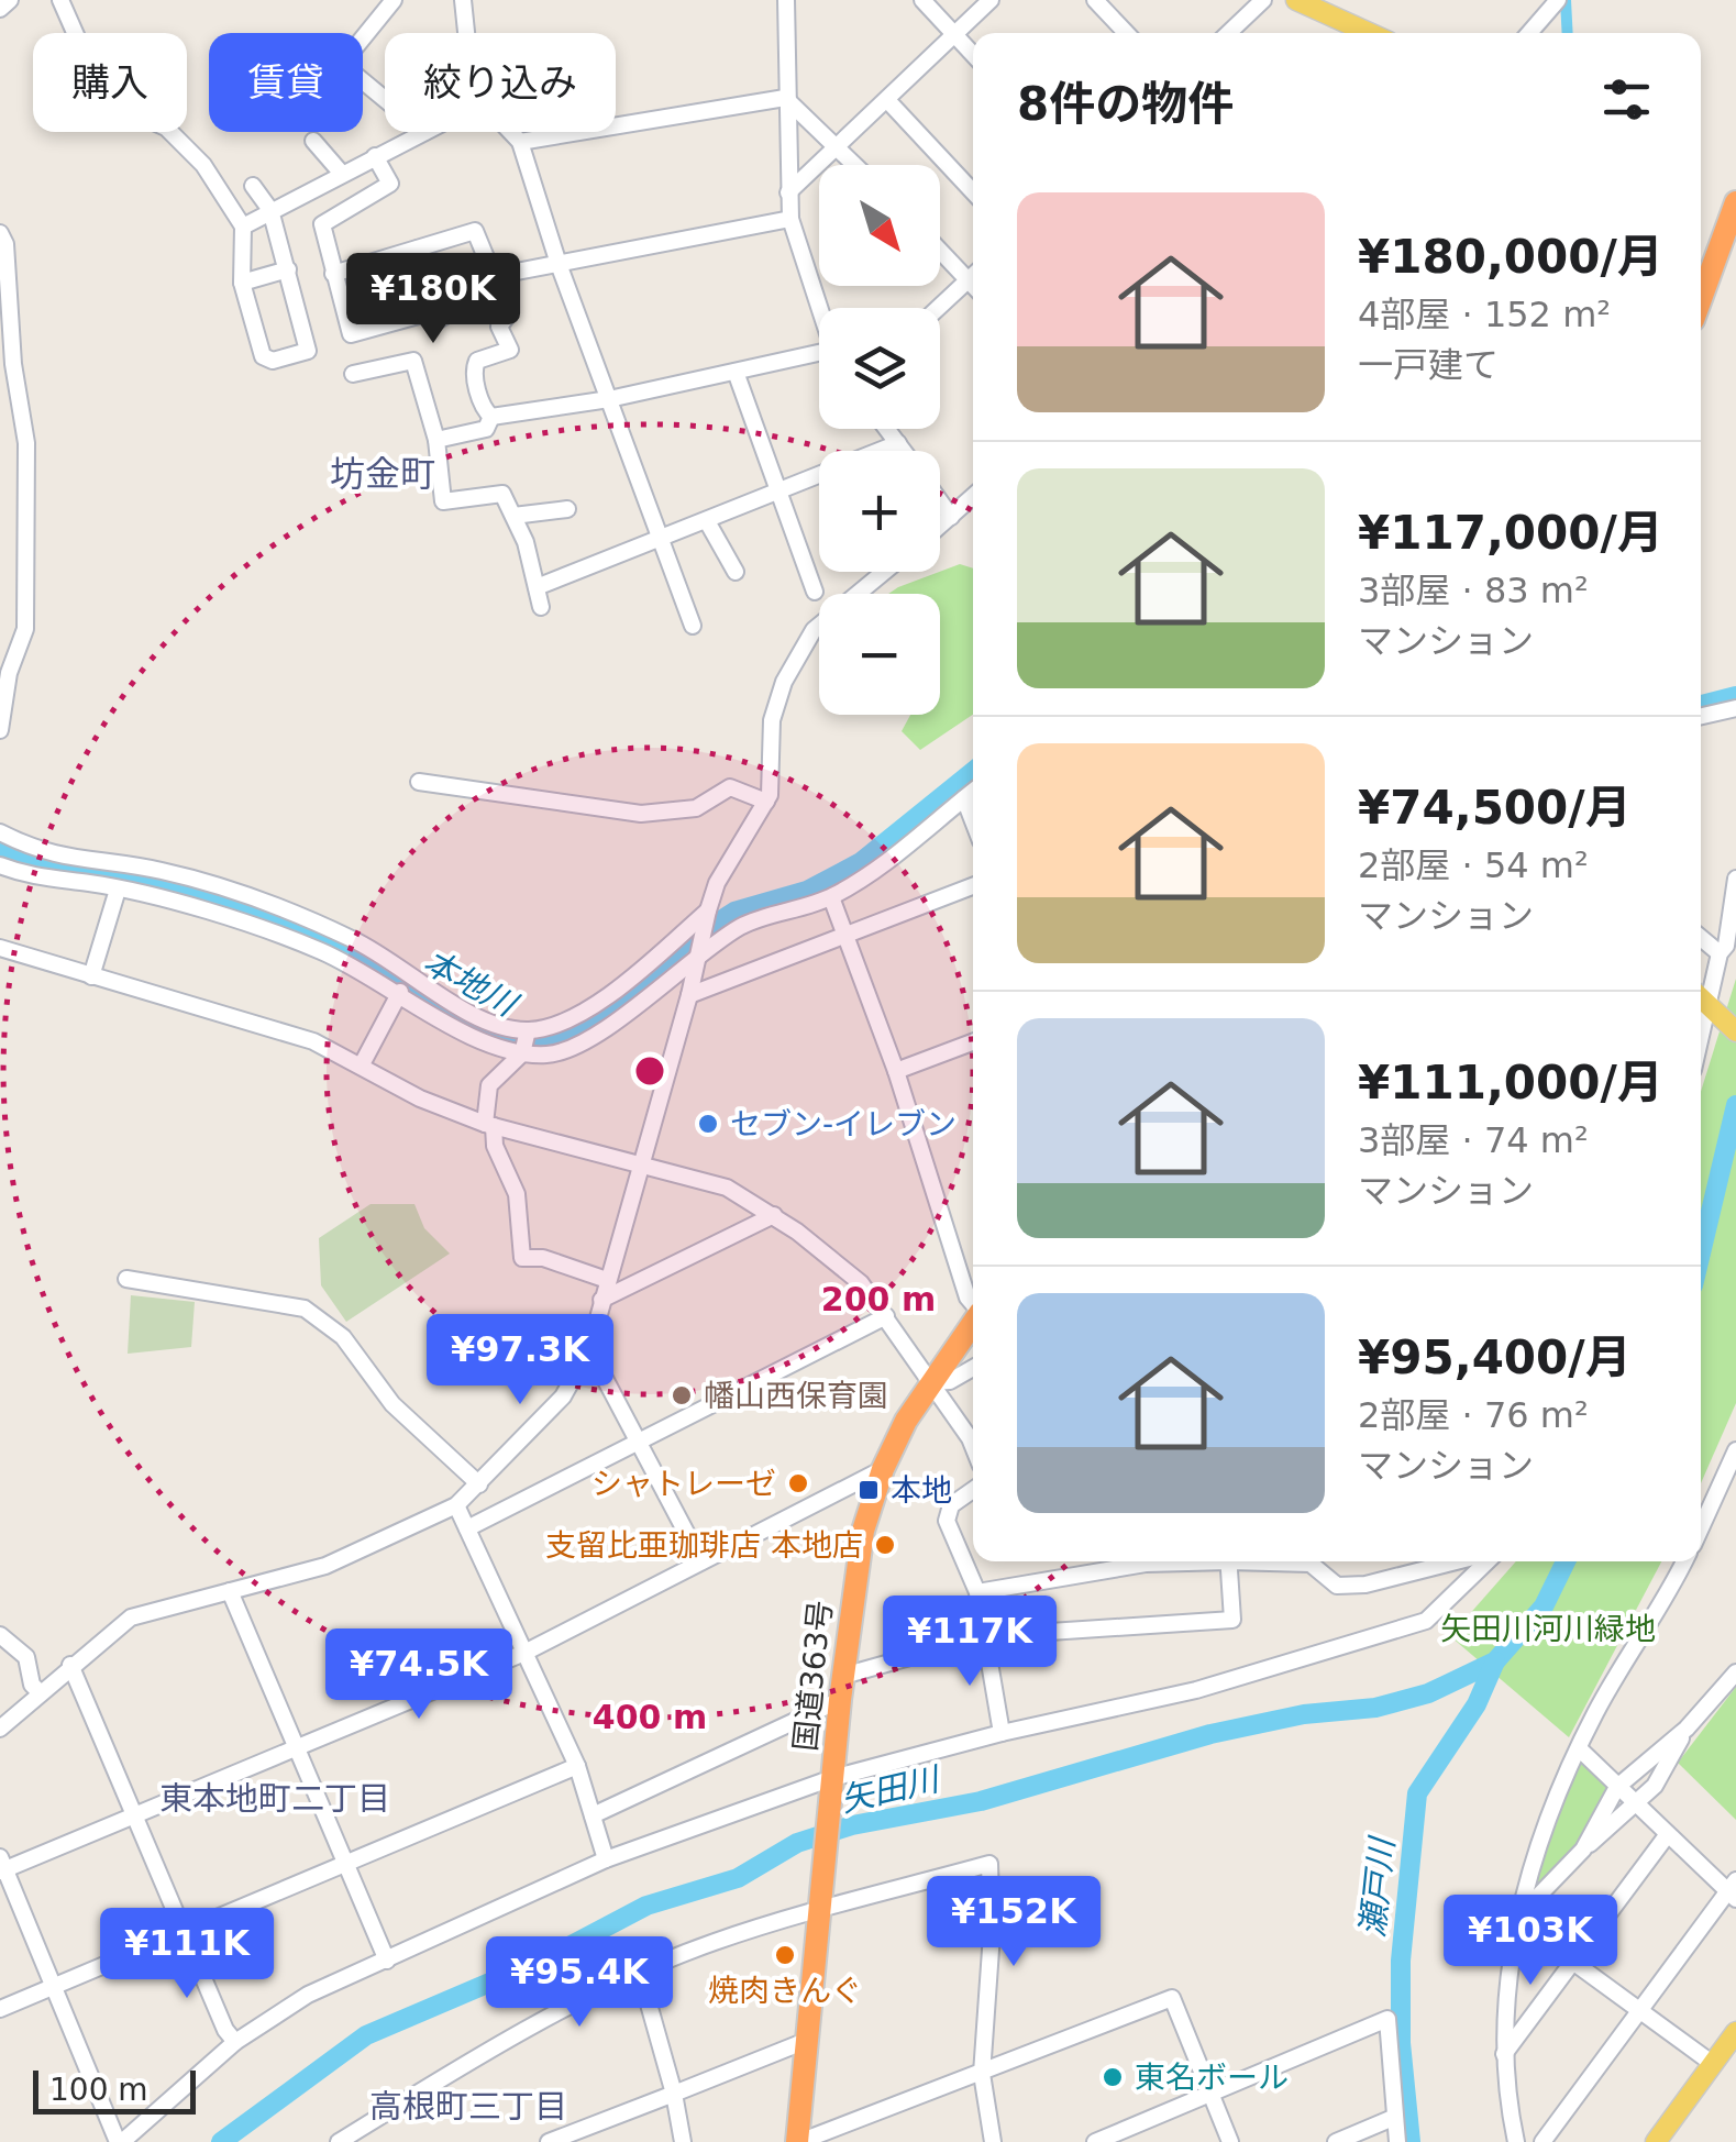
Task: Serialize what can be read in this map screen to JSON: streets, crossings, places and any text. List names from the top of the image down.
{
  "streets": {
    "highway": ["国道363号"]
  },
  "districts": ["坊金町", "東本地町二丁目", "高根町三丁目"],
  "water": ["本地川", "矢田川", "瀬戸川"],
  "parks": ["矢田川河川緑地"],
  "places": {
    "other": [
      "セブン-イレブン",
      "幡山西保育園",
      "シャトレーゼ",
      "支留比亜珈琲店 本地店",
      "焼肉きんぐ",
      "東名ボール"
    ],
    "transit": ["本地"]
  },
  "scale_bar": "100 m",
  "north": "bottom right",
  "page": {
    "chip": ["購入", "賃貸", "絞り込み"],
    "heading": "8件の物件",
    "map_buttons": ["+", "−"],
    "list": [
      {
        "name": "¥180,000/月",
        "note": "4部屋 · 152 m² · 一戸建て"
      },
      {
        "name": "¥117,000/月",
        "note": "3部屋 · 83 m² · マンション"
      },
      {
        "name": "¥74,500/月",
        "note": "2部屋 · 54 m² · マンション"
      },
      {
        "name": "¥111,000/月",
        "note": "3部屋 · 74 m² · マンション"
      },
      {
        "name": "¥95,400/月",
        "note": "2部屋 · 76 m² · マンション"
      }
    ],
    "price": [
      "¥180K",
      "¥97.3K",
      "¥117K",
      "¥74.5K",
      "¥152K",
      "¥103K",
      "¥111K",
      "¥95.4K"
    ],
    "scale": "100 m"
  },
  "rings": ["200 m", "400 m"]
}
